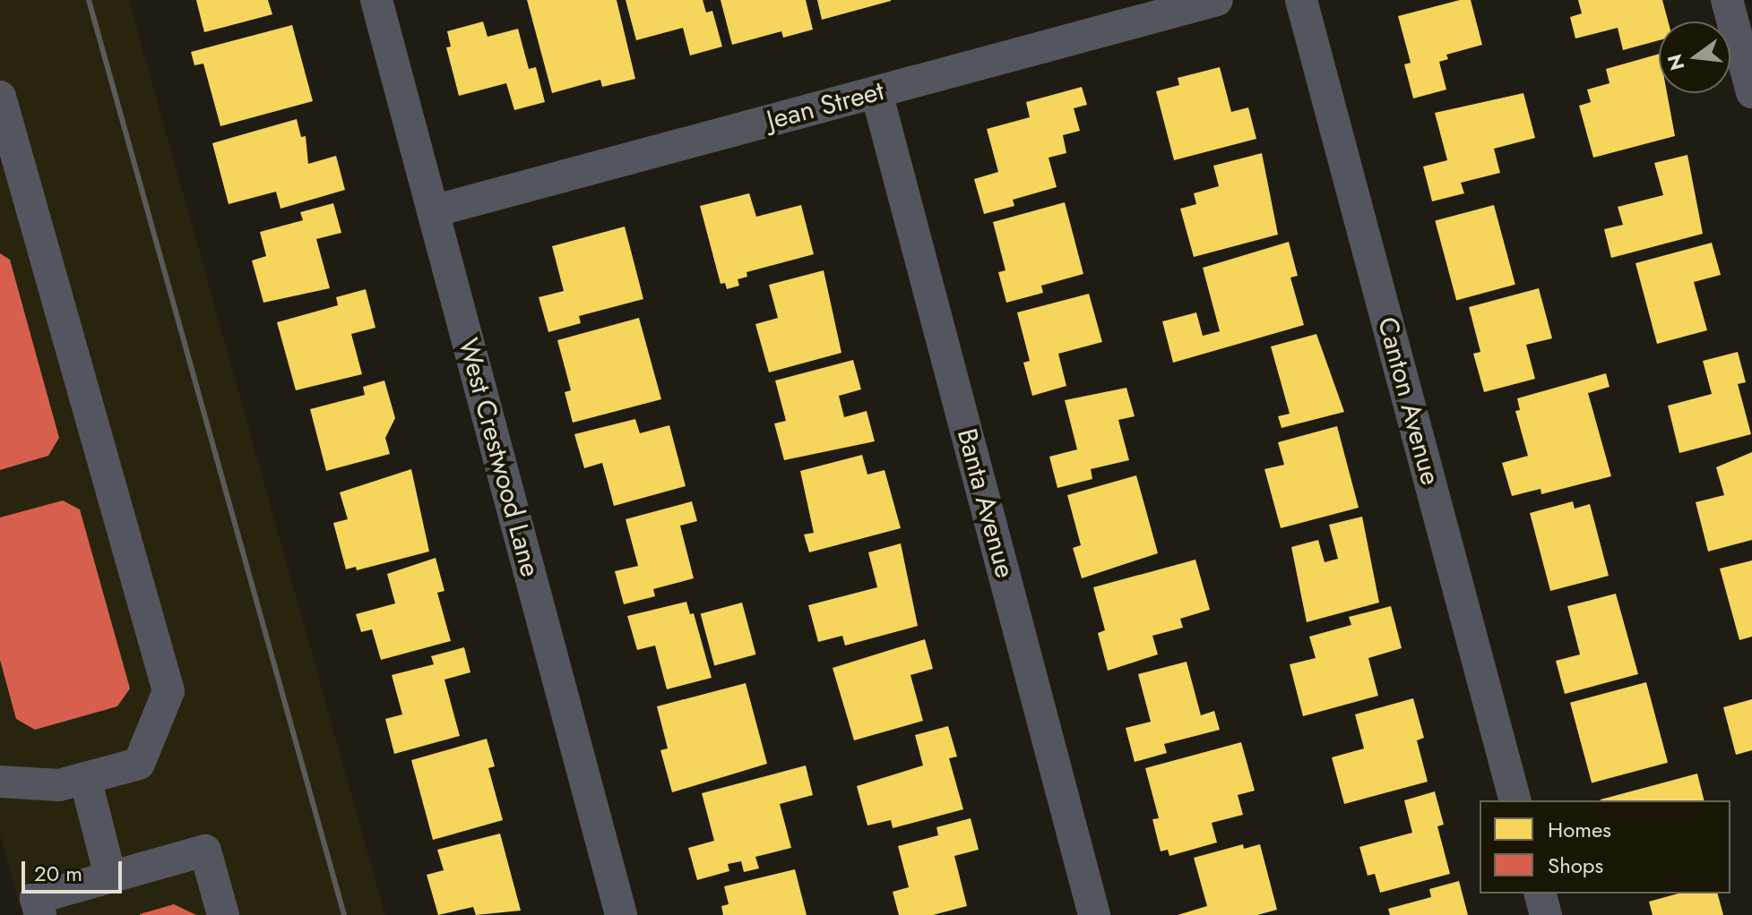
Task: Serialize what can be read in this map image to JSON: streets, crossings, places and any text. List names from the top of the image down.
{
  "streets": {
    "street": [
      "Jean Street",
      "Canton Avenue",
      "West Crestwood Lane",
      "Banta Avenue"
    ]
  },
  "crossings": [
    ["Jean Street", "West Crestwood Lane"],
    ["Jean Street", "Banta Avenue"]
  ],
  "legend": ["Homes", "Shops"],
  "scale_bar": "20 m",
  "north": "left"
}
